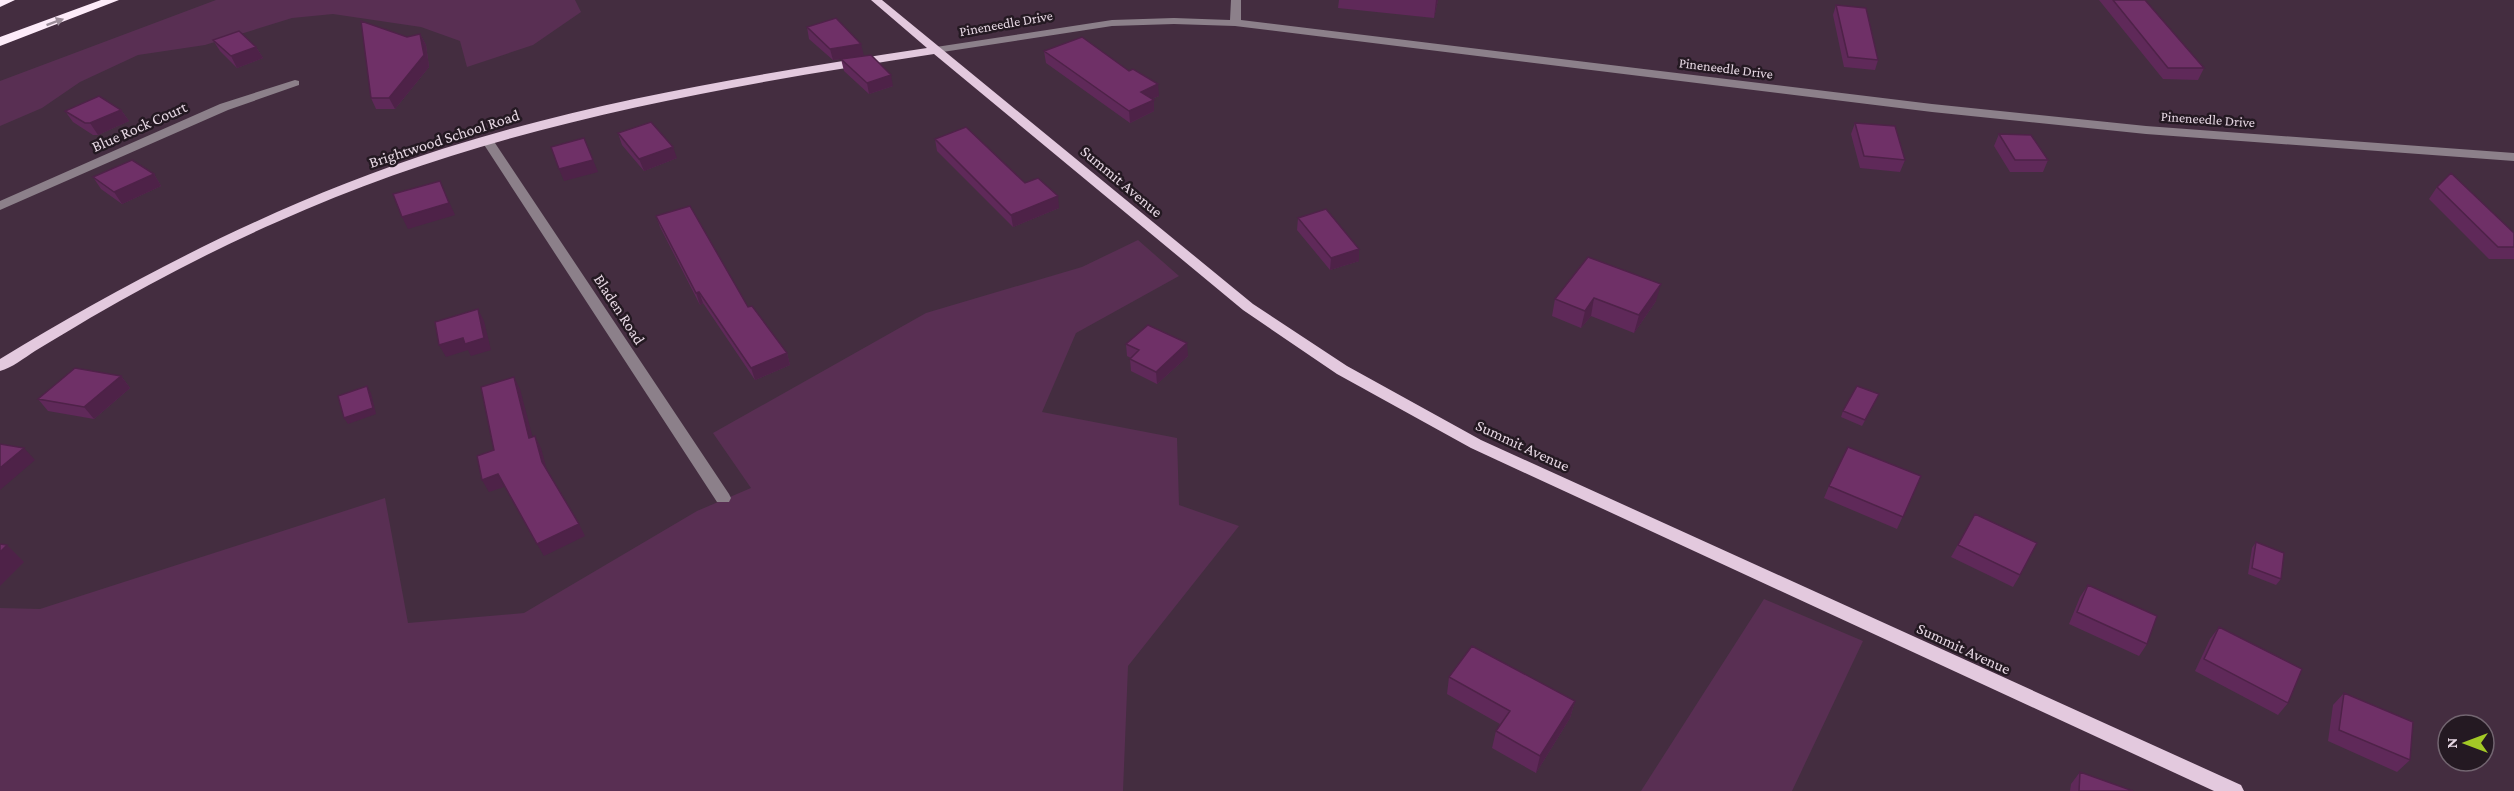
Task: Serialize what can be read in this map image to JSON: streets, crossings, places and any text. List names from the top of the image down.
{
  "streets": {
    "main road": ["Brightwood School Road", "Summit Avenue"],
    "street": ["Pineneedle Drive", "Blue Rock Court", "Bladen Road"]
  },
  "crossings": [
    ["Pineneedle Drive", "Brightwood School Road"],
    ["Pineneedle Drive", "Summit Avenue"],
    ["Brightwood School Road", "Summit Avenue"],
    ["Brightwood School Road", "Bladen Road"]
  ],
  "north": "left"
}
